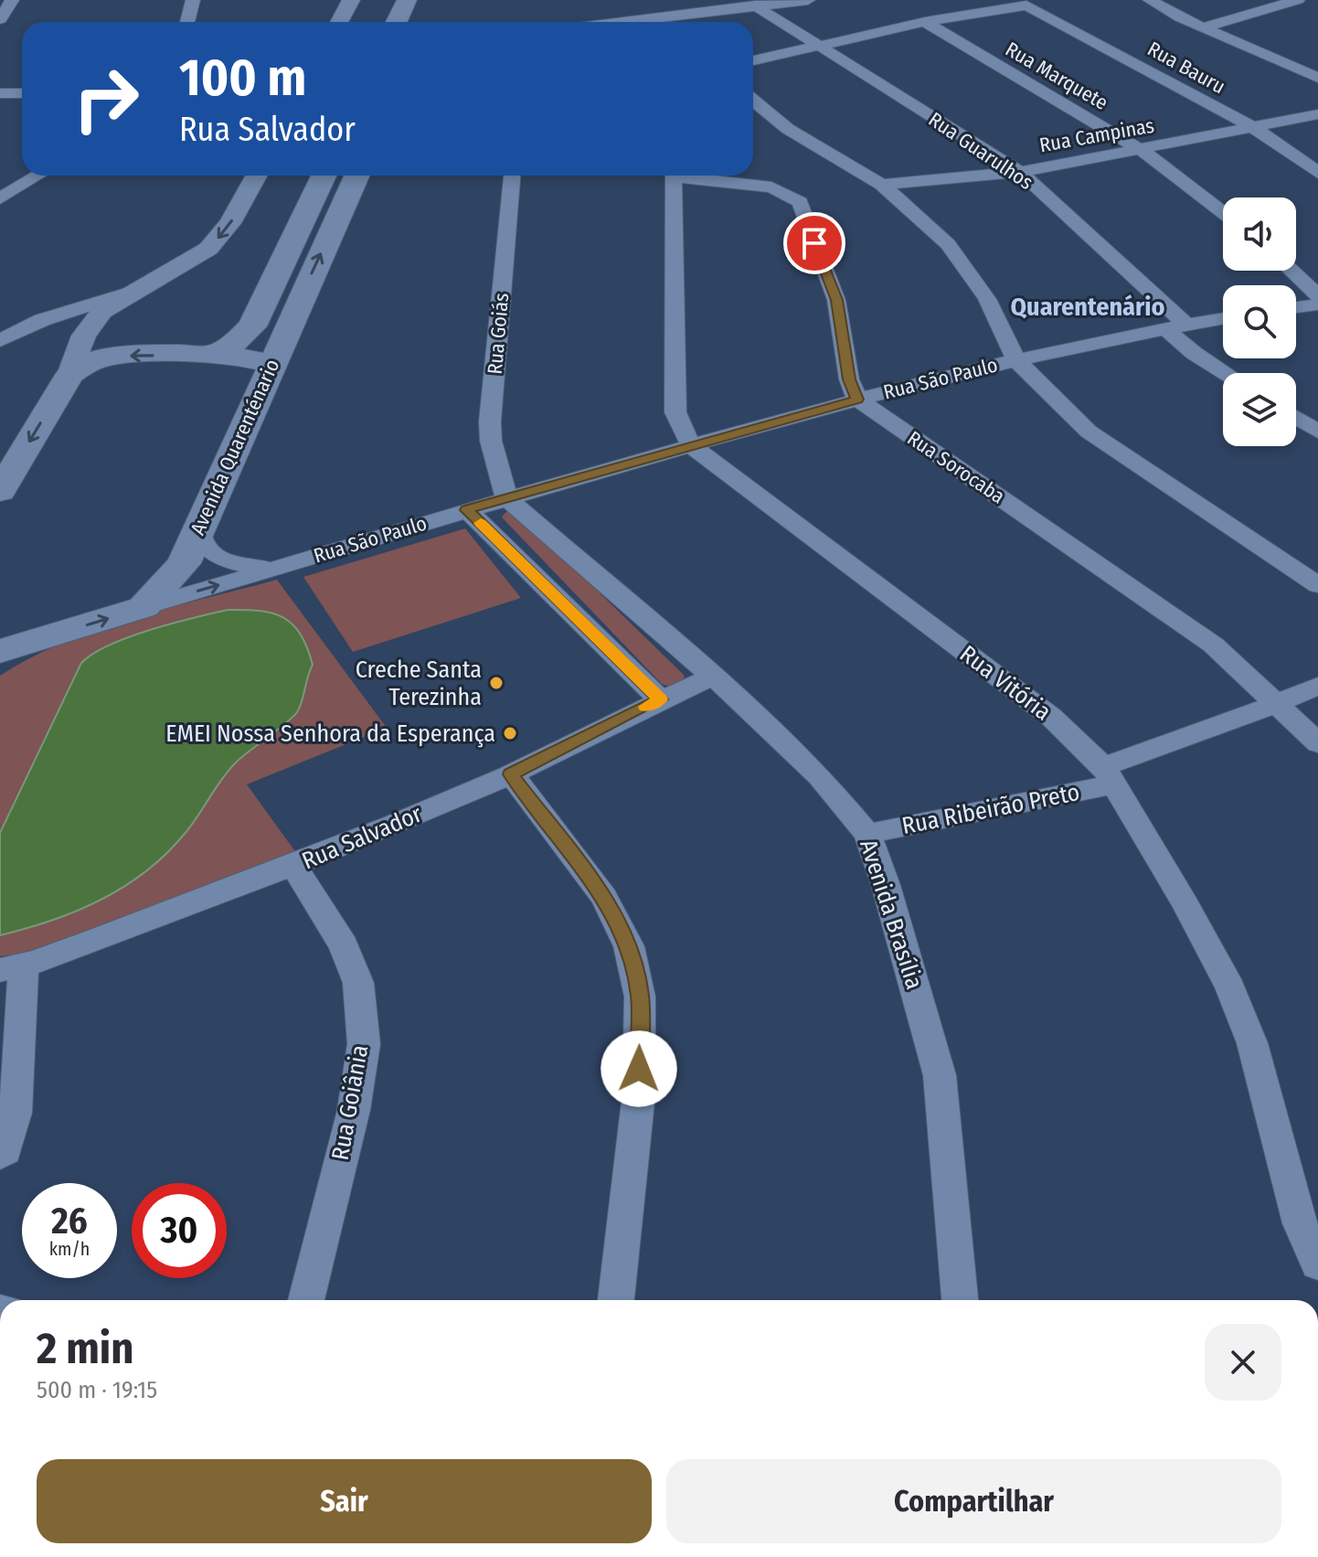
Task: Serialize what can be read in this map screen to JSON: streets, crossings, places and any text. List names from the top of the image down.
{
  "streets": {
    "main road": ["Avenida Quarenténario"],
    "street": [
      "Rua Bauru",
      "Rua Marquete",
      "Rua Campinas",
      "Rua Guarulhos",
      "Rua Goiás",
      "Rua São Paulo",
      "Rua Sorocaba",
      "Rua Vitória",
      "Rua Ribeirão Preto",
      "Rua Salvador",
      "Avenida Brasília",
      "Rua Goiânia"
    ]
  },
  "crossings": [
    ["Rua Bauru", "Rua Marquete"],
    ["Rua Bauru", "Rua Campinas"],
    ["Rua Marquete", "Rua Campinas"],
    ["Rua Campinas", "Rua Guarulhos"],
    ["Rua Guarulhos", "Rua São Paulo"],
    ["Rua Goiás", "Rua São Paulo"],
    ["Rua Goiás", "Avenida Brasília"],
    ["Rua São Paulo", "Avenida Quarenténario"],
    ["Rua São Paulo", "Rua Sorocaba"],
    ["Rua São Paulo", "Rua Vitória"],
    ["Rua São Paulo", "Avenida Brasília"],
    ["Rua Sorocaba", "Rua Ribeirão Preto"],
    ["Rua Vitória", "Rua Ribeirão Preto"],
    ["Rua Ribeirão Preto", "Avenida Brasília"],
    ["Rua Salvador", "Avenida Brasília"],
    ["Rua Salvador", "Rua Goiânia"]
  ],
  "districts": ["Quarentenário"],
  "places": ["Creche Santa Terezinha", "EMEI Nossa Senhora da Esperança"],
  "page": {
    "turn": ["100 m", "Rua Salvador"],
    "speed": "26 km/h",
    "limit": "30",
    "heading": ["2 min", "500 m · 19:15"],
    "buttons": ["Sair", "Compartilhar"]
  }
}
